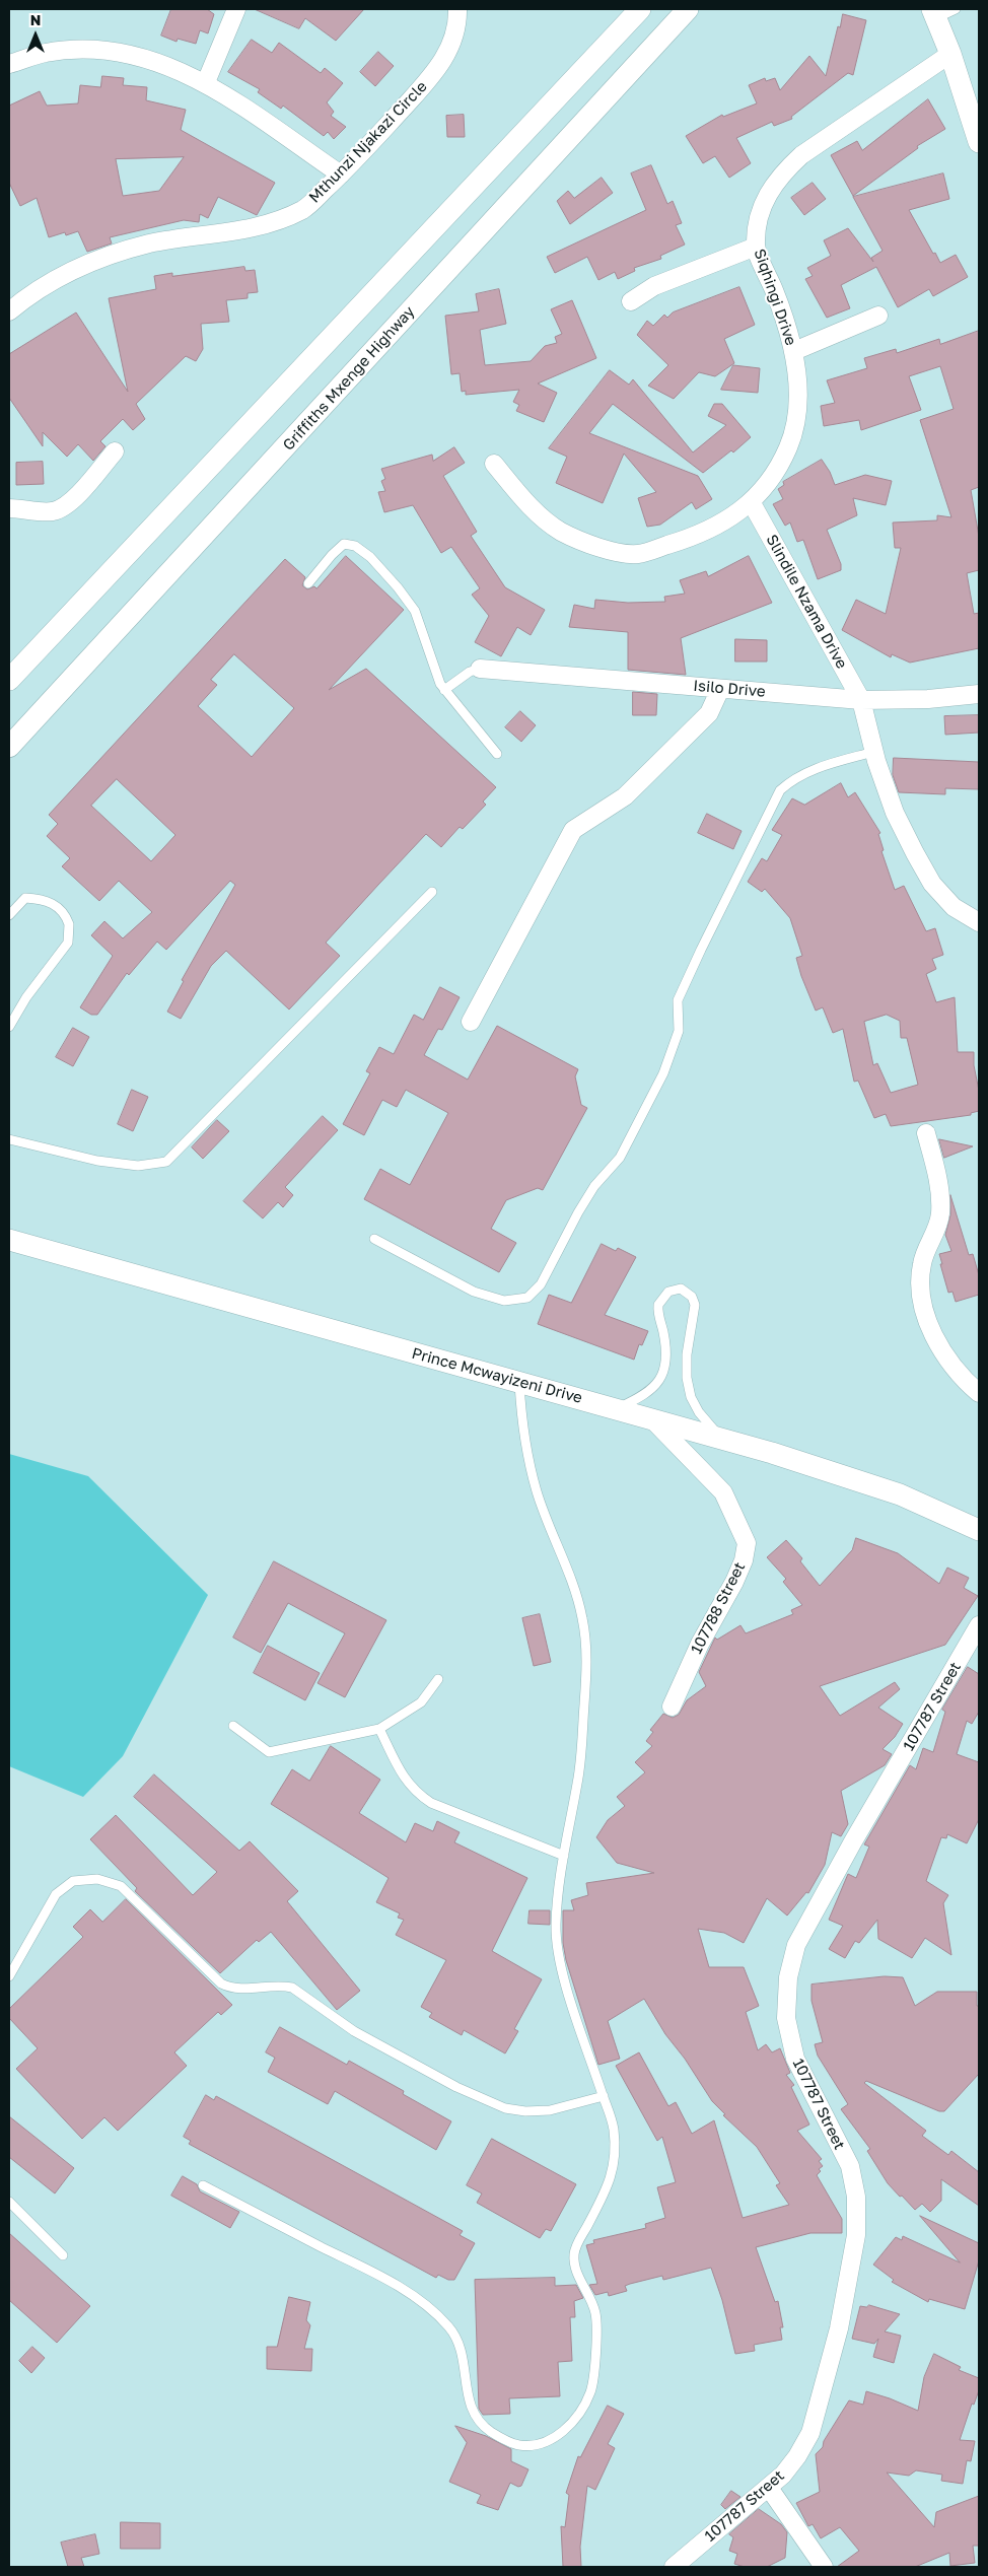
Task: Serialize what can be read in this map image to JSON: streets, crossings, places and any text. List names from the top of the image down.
{
  "streets": {
    "street": [
      "Mthunzi Njakazi Circle",
      "Siqhingi Drive",
      "Griffiths Mxenge Highway",
      "Slindile Nzama Drive",
      "Isilo Drive",
      "Prince Mcwayizeni Drive",
      "107788 Street",
      "107787 Street"
    ]
  },
  "crossings": [
    ["Siqhingi Drive", "Slindile Nzama Drive"],
    ["Slindile Nzama Drive", "Isilo Drive"],
    ["Prince Mcwayizeni Drive", "107788 Street"]
  ],
  "north": "top"
}
